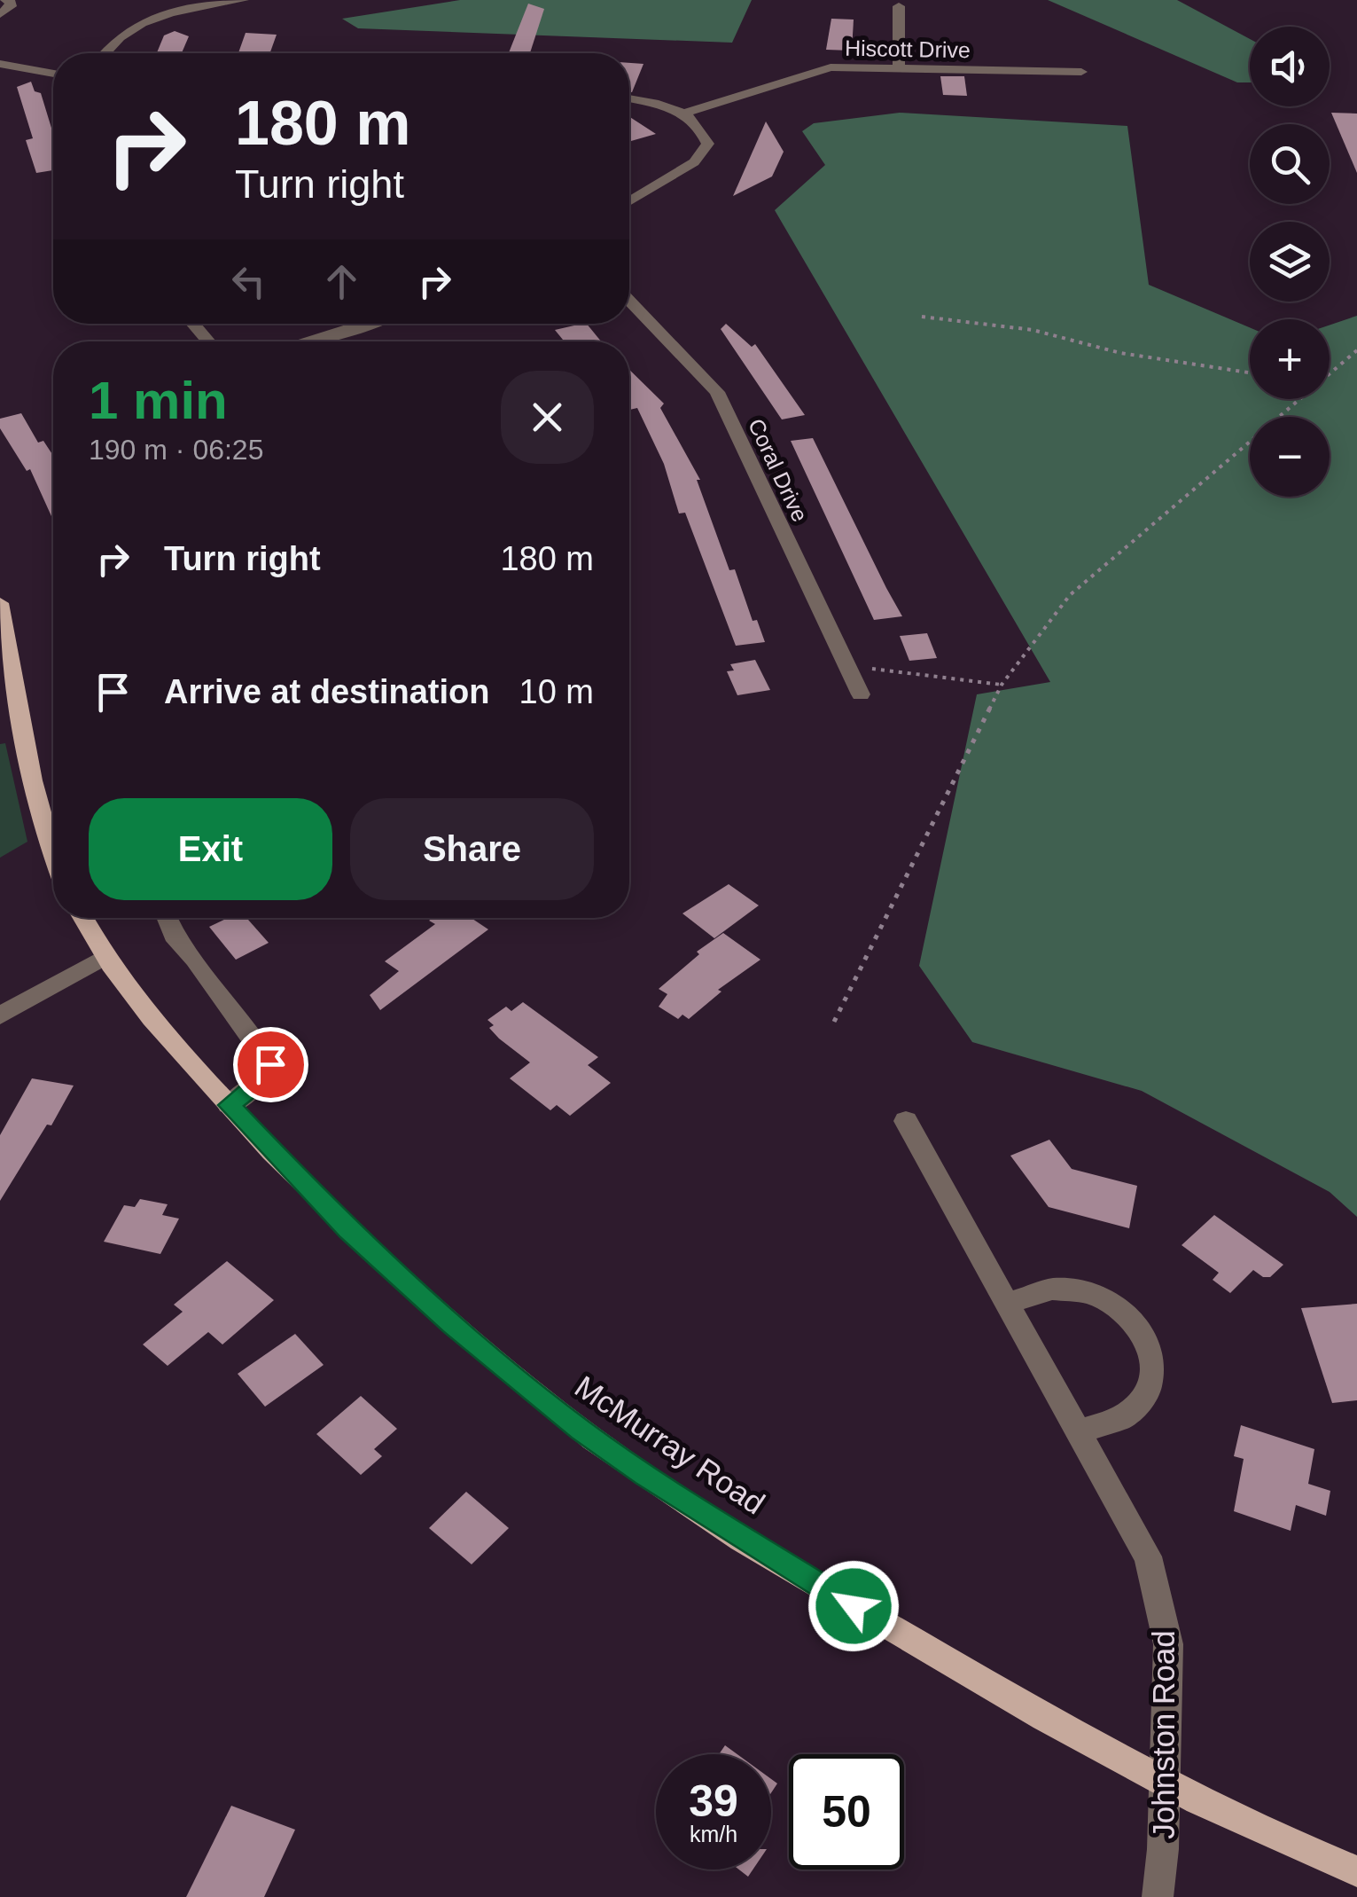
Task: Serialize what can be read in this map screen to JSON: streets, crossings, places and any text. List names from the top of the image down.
{
  "streets": {
    "main road": ["McMurray Road"],
    "street": ["Hiscott Drive", "Coral Drive", "Johnston Road"]
  },
  "crossings": [
    ["McMurray Road", "Johnston Road"]
  ],
  "page": {
    "map_buttons": ["+", "−"],
    "turn": ["180 m", "Turn right"],
    "heading": ["1 min", "190 m · 06:25"],
    "list": [
      {
        "name": "Turn right",
        "value": "180 m"
      },
      {
        "name": "Arrive at destination",
        "value": "10 m"
      }
    ],
    "buttons": ["Exit", "Share"],
    "speed": "39 km/h",
    "limit": "50"
  }
}
